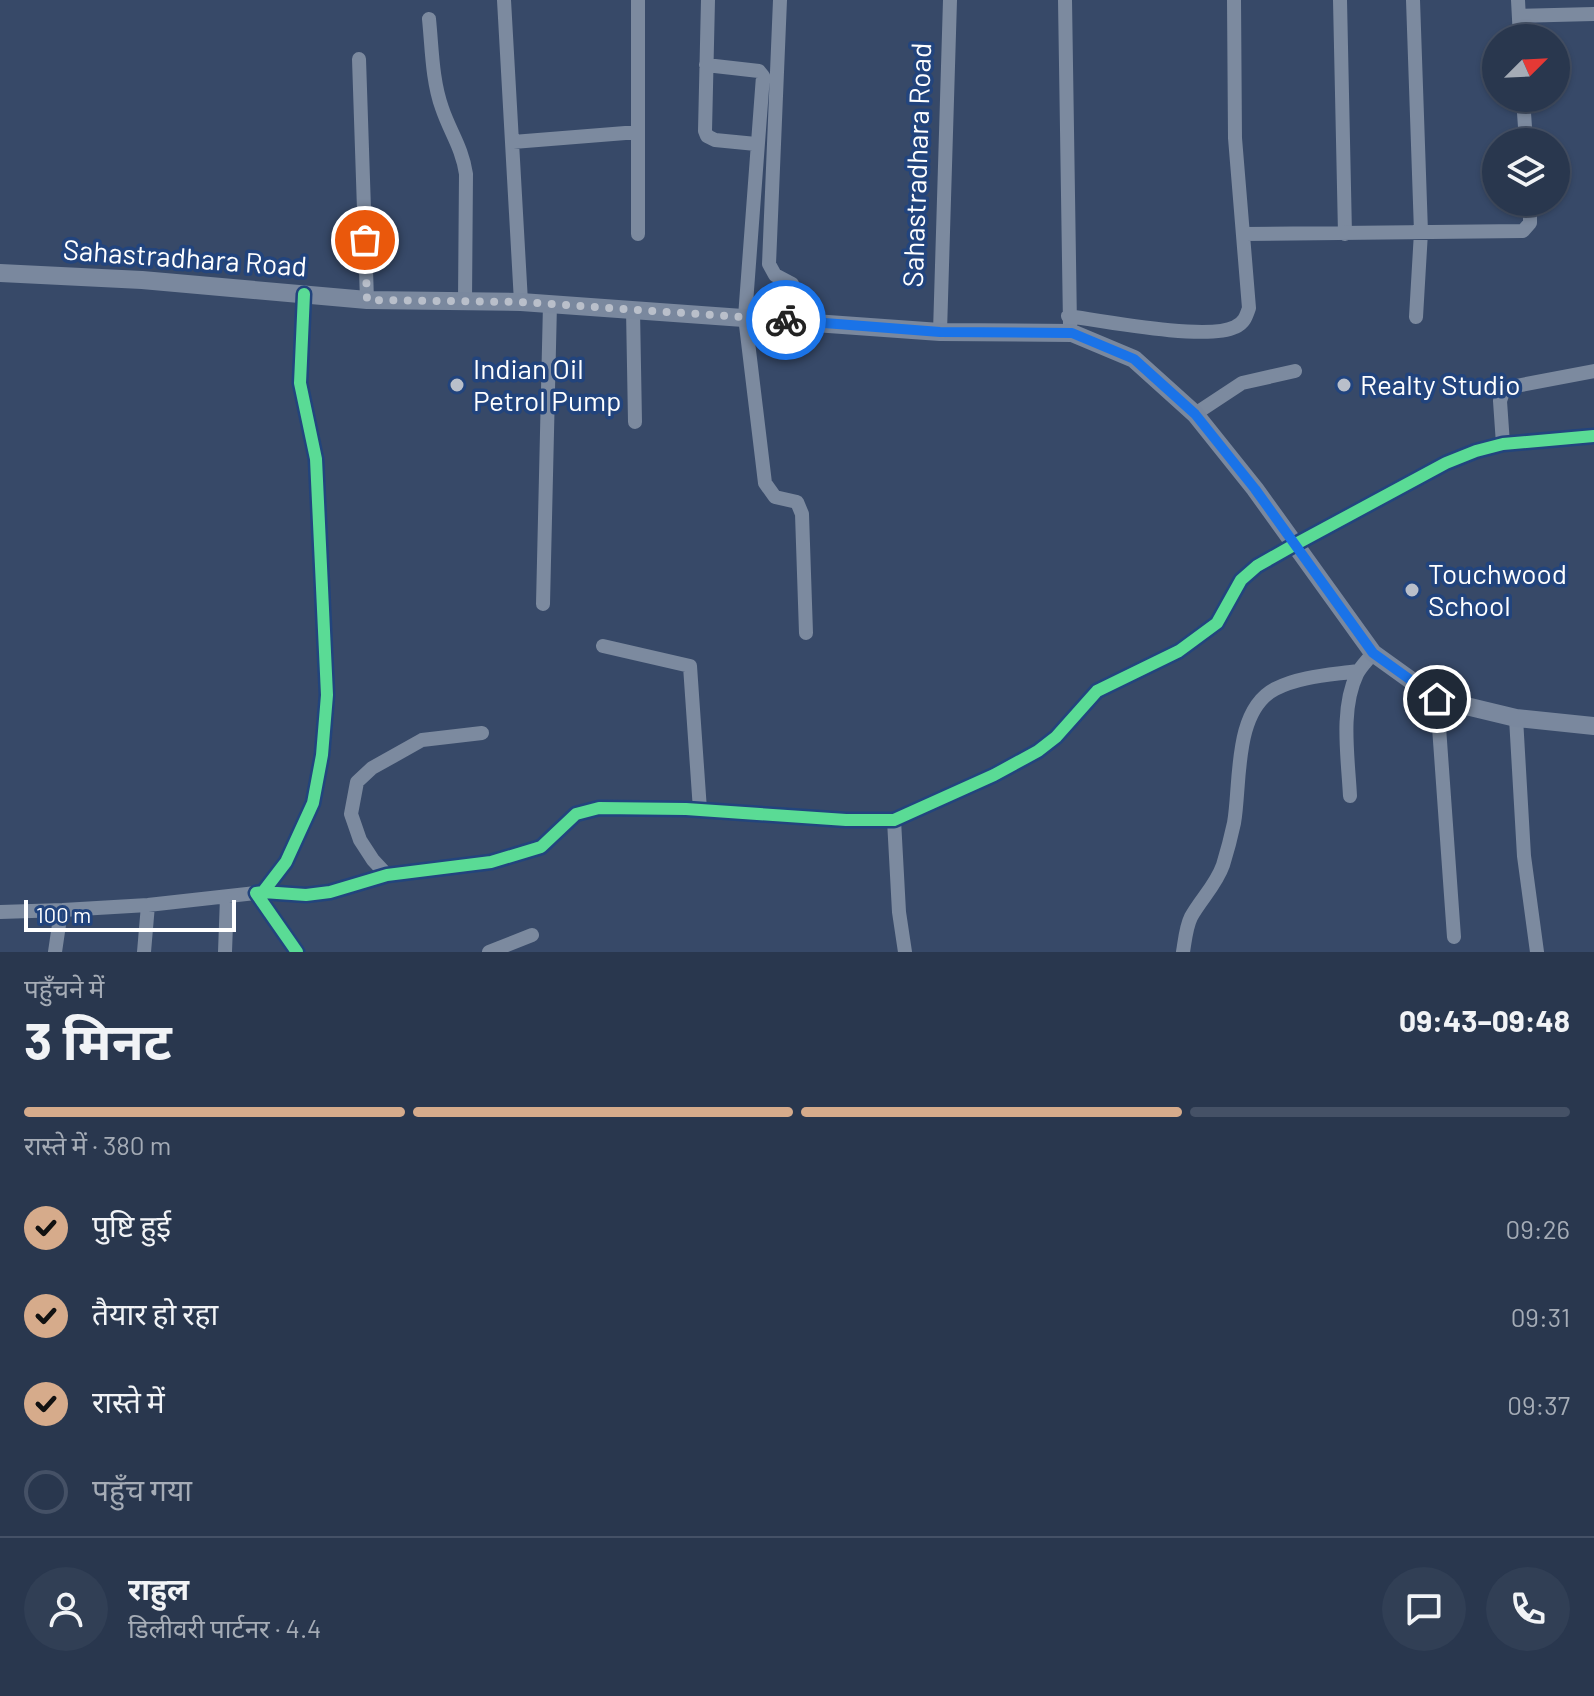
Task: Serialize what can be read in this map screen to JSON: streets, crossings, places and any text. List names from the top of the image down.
{
  "streets": {
    "main road": ["Sahastradhara Road"]
  },
  "places": ["Indian Oil Petrol Pump", "Realty Studio", "Touchwood School"],
  "scale_bar": "100 m",
  "north": "top right",
  "page": {
    "scale": "100 m",
    "heading": ["3 मिनट", "पहुँचने में", "09:43–09:48"],
    "panel": ["राहुल", "डिलीवरी पार्टनर · 4.4"],
    "bar": "रास्ते में · 380 m",
    "list": [
      ["पुष्टि हुई", "09:26"],
      ["तैयार हो रहा", "09:31"],
      ["रास्ते में", "09:37"],
      "पहुँच गया"
    ]
  }
}
